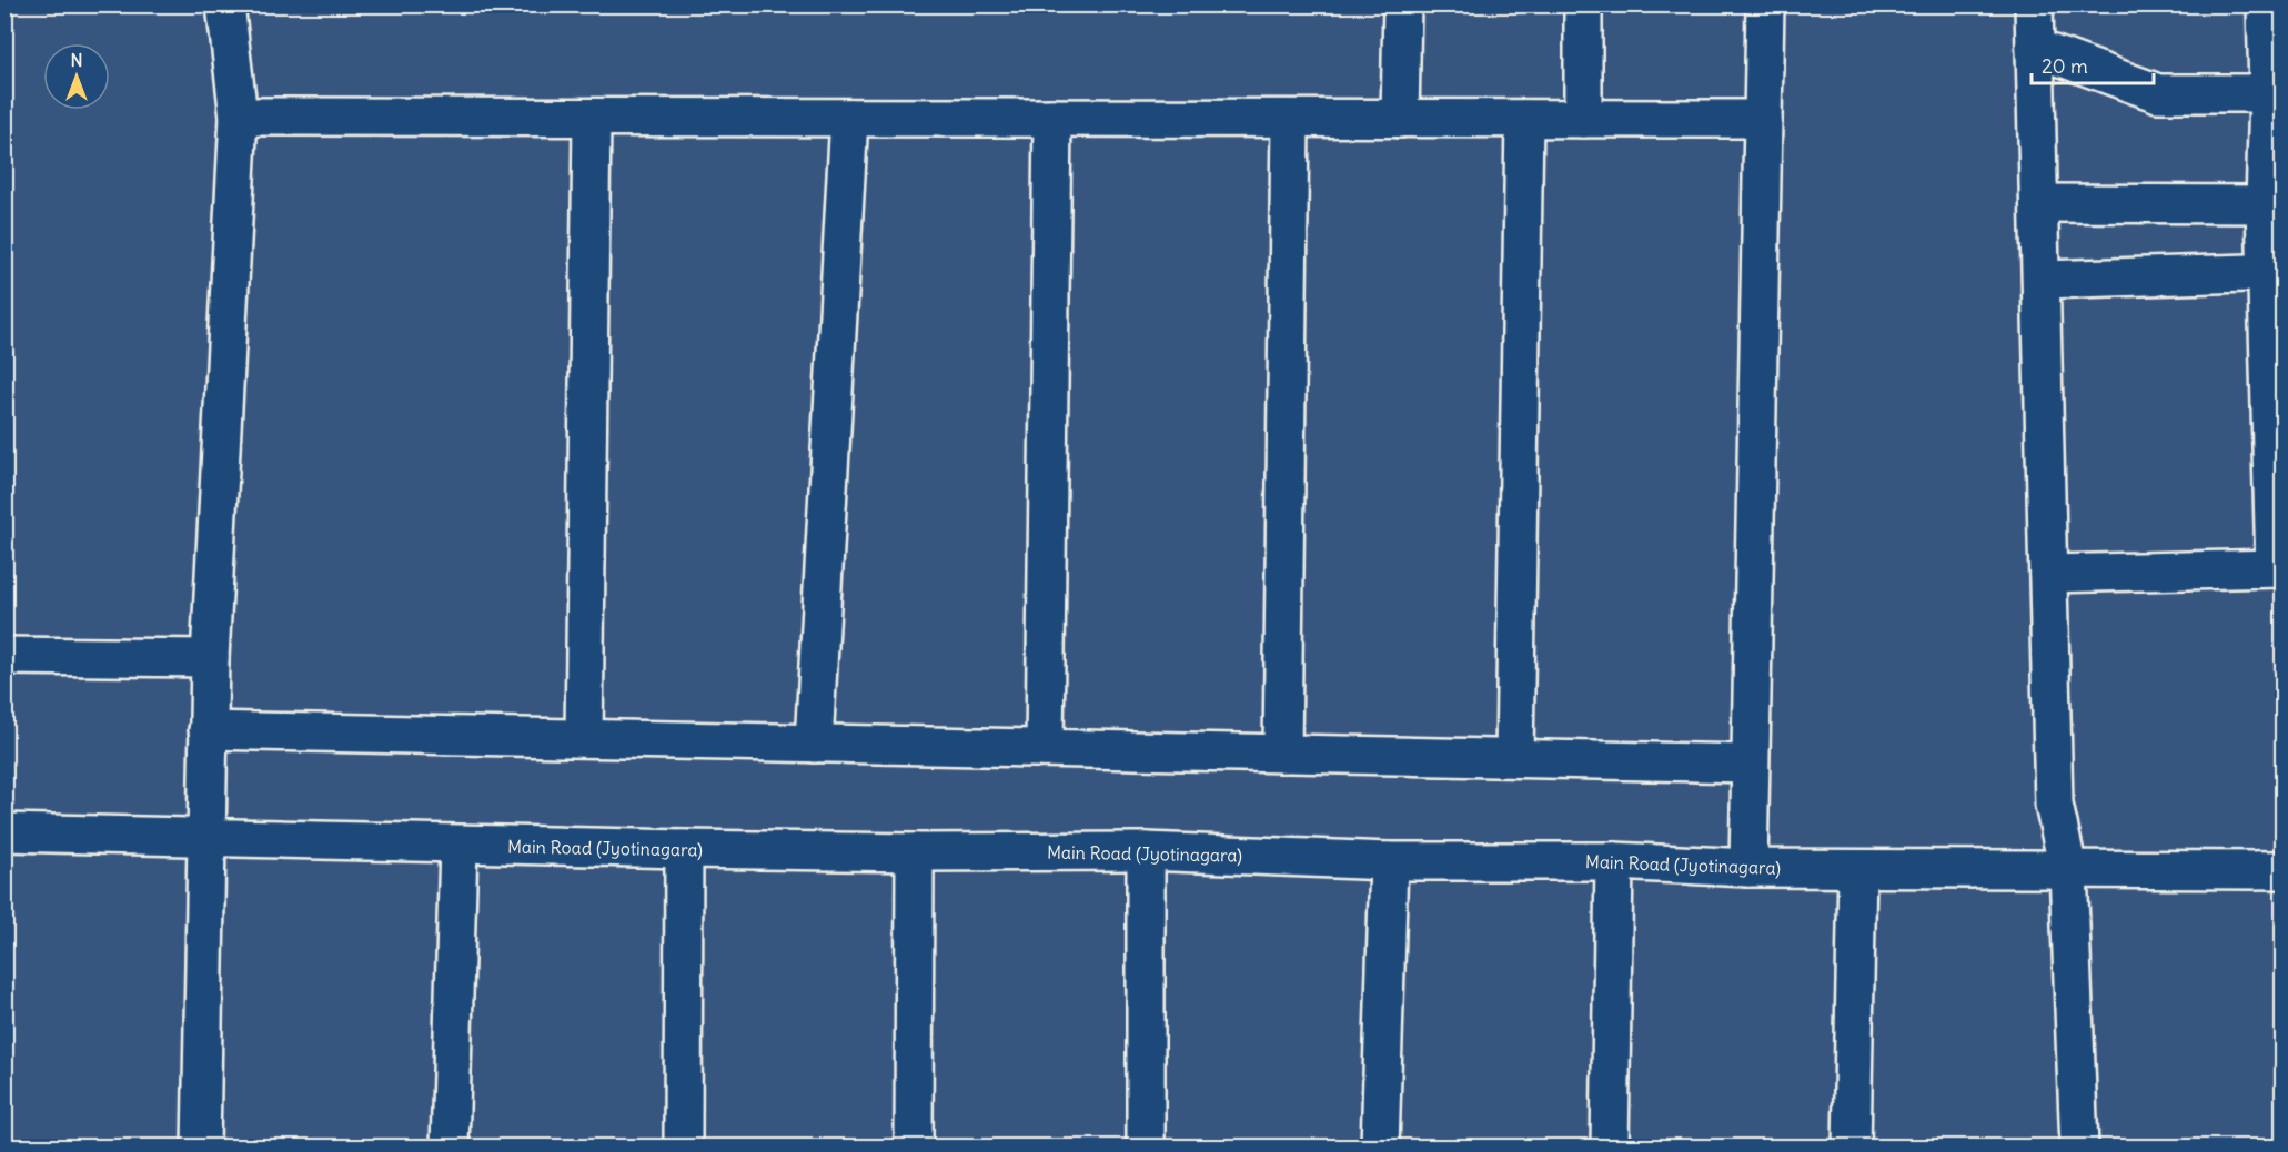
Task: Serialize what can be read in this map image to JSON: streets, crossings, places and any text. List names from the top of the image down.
{
  "streets": {
    "street": ["Main Road (Jyotinagara)"]
  },
  "scale_bar": "20 m",
  "north": "top"
}
